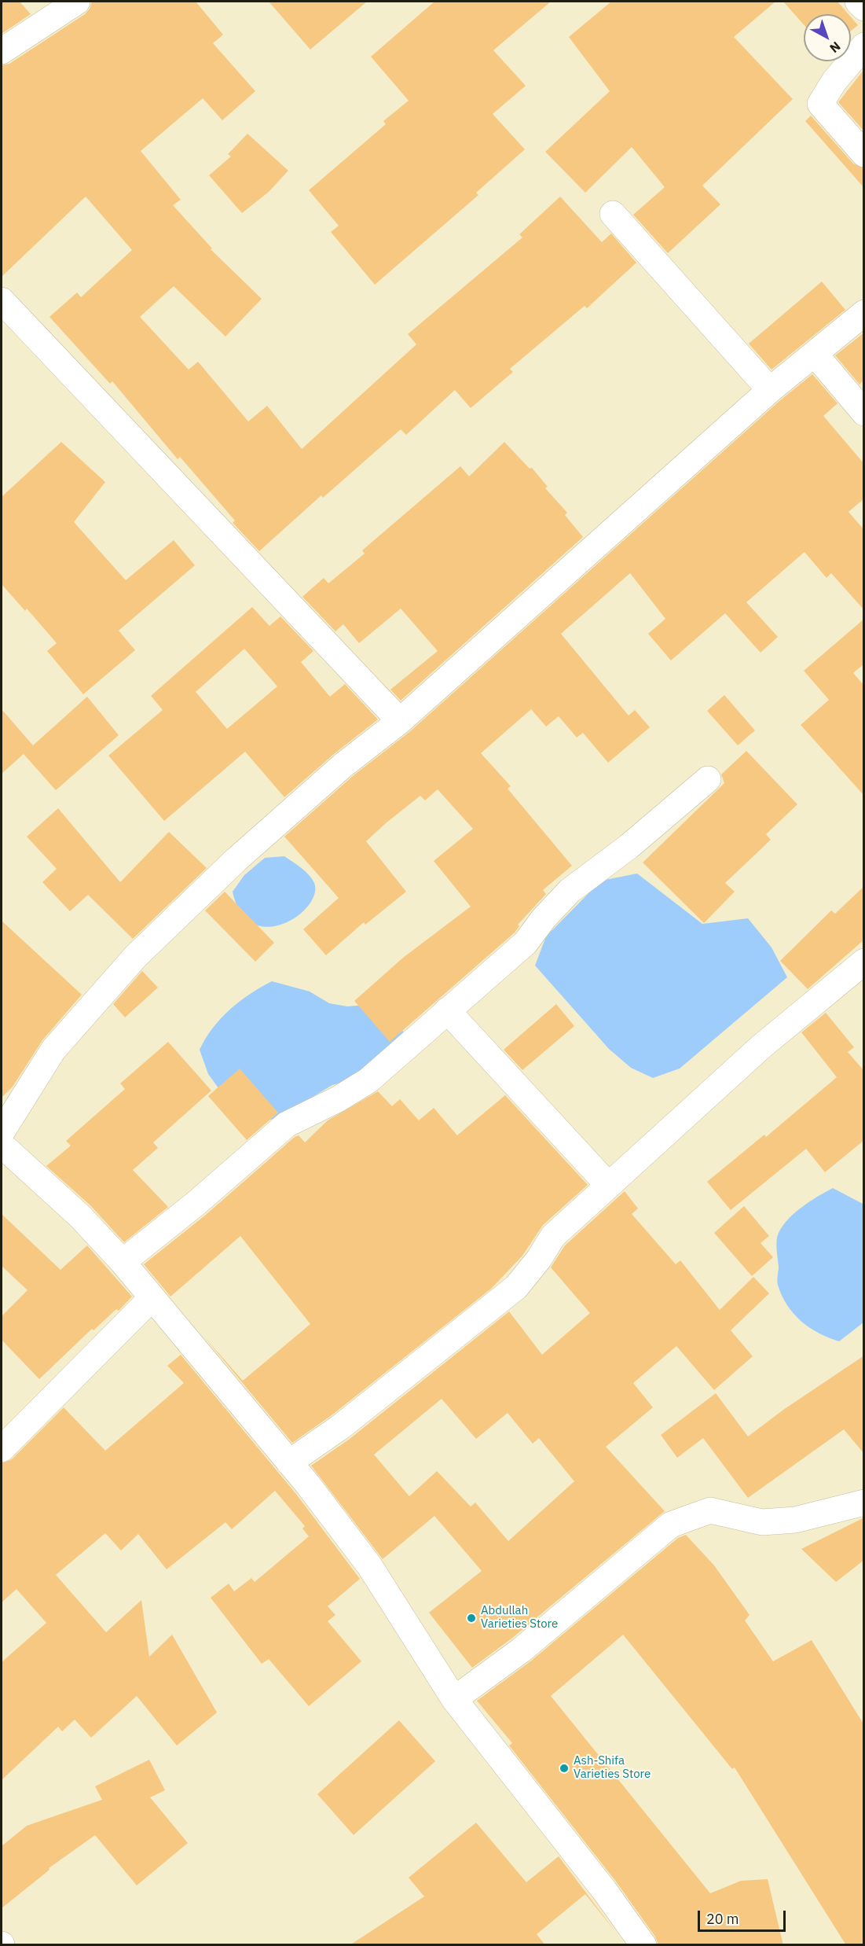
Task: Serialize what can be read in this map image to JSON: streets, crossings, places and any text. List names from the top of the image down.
{
  "places": ["Abdullah Varieties Store", "Ash-Shifa Varieties Store"],
  "scale_bar": "20 m",
  "north": "bottom right"
}
